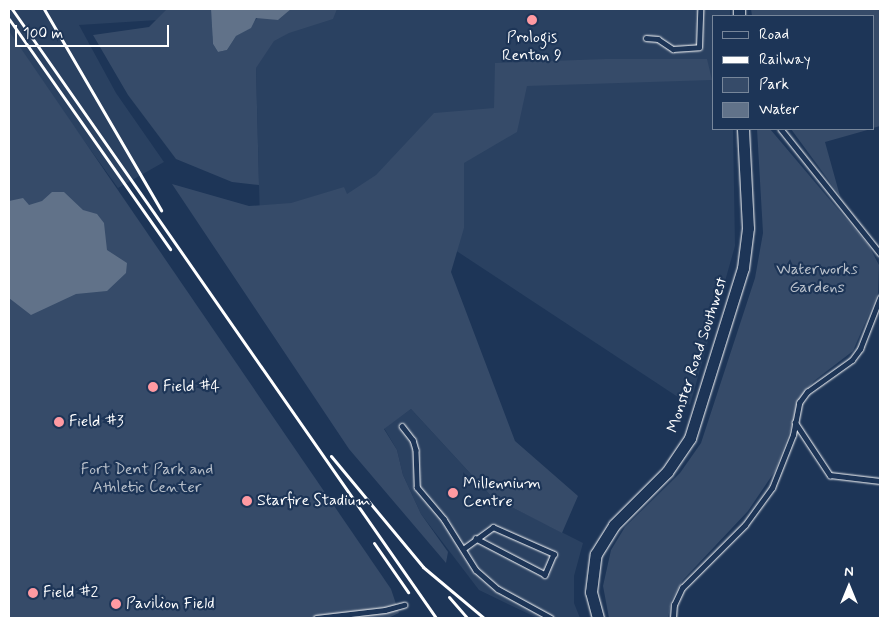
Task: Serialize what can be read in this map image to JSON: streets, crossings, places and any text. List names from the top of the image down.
{
  "streets": {
    "street": ["Monster Road Southwest"]
  },
  "parks": ["Waterworks Gardens", "Fort Dent Park and Athletic Center"],
  "places": [
    "Prologis Renton 9",
    "Field #4",
    "Field #3",
    "Millennium Centre",
    "Starfire Stadium",
    "Field #2",
    "Pavilion Field"
  ],
  "legend": [
    "Road",
    "Railway",
    "Park",
    "Water"
  ],
  "scale_bar": "100 m",
  "north": "top"
}
